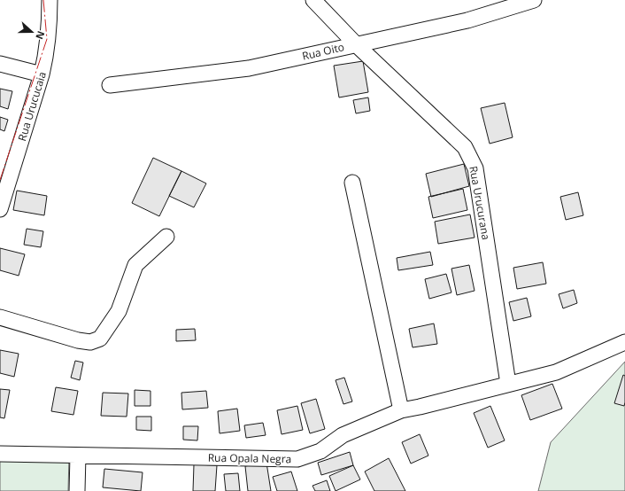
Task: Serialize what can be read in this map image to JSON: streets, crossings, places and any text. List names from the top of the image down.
{
  "streets": {
    "street": [
      "Rua Oito",
      "Rua Urucucaia",
      "Rua Urucurana",
      "Rua Opala Negra"
    ]
  },
  "crossings": [
    ["Rua Oito", "Rua Urucurana"],
    ["Rua Urucurana", "Rua Opala Negra"]
  ],
  "north": "right"
}
